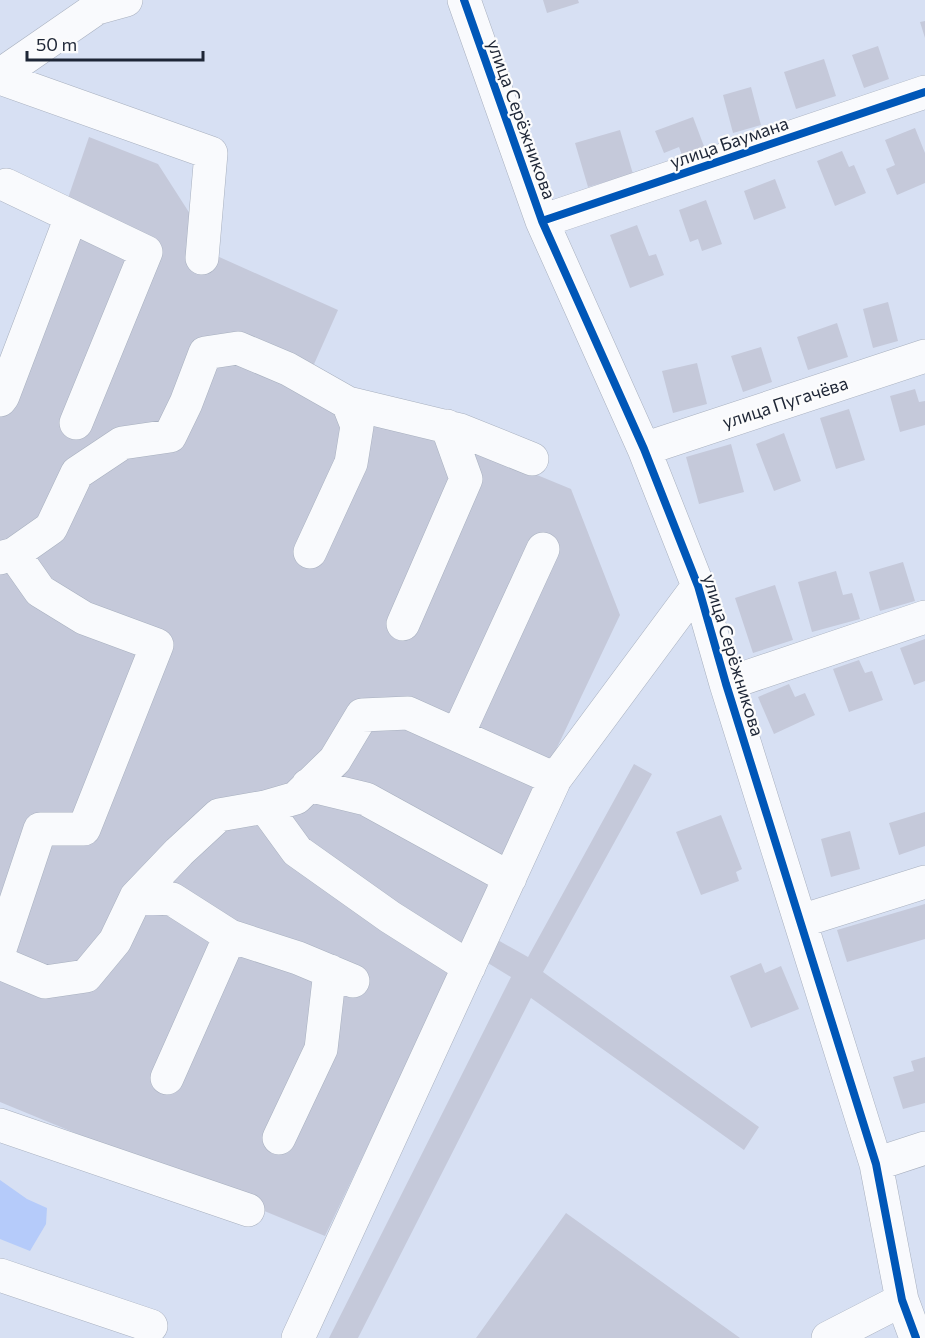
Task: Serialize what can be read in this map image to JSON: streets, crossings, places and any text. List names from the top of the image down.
{
  "streets": {
    "street": ["улица Серёжникова", "улица Баумана", "улица Пугачёва"]
  },
  "crossings": [
    ["улица Серёжникова", "улица Баумана"],
    ["улица Серёжникова", "улица Пугачёва"]
  ],
  "scale_bar": "50 m"
}
